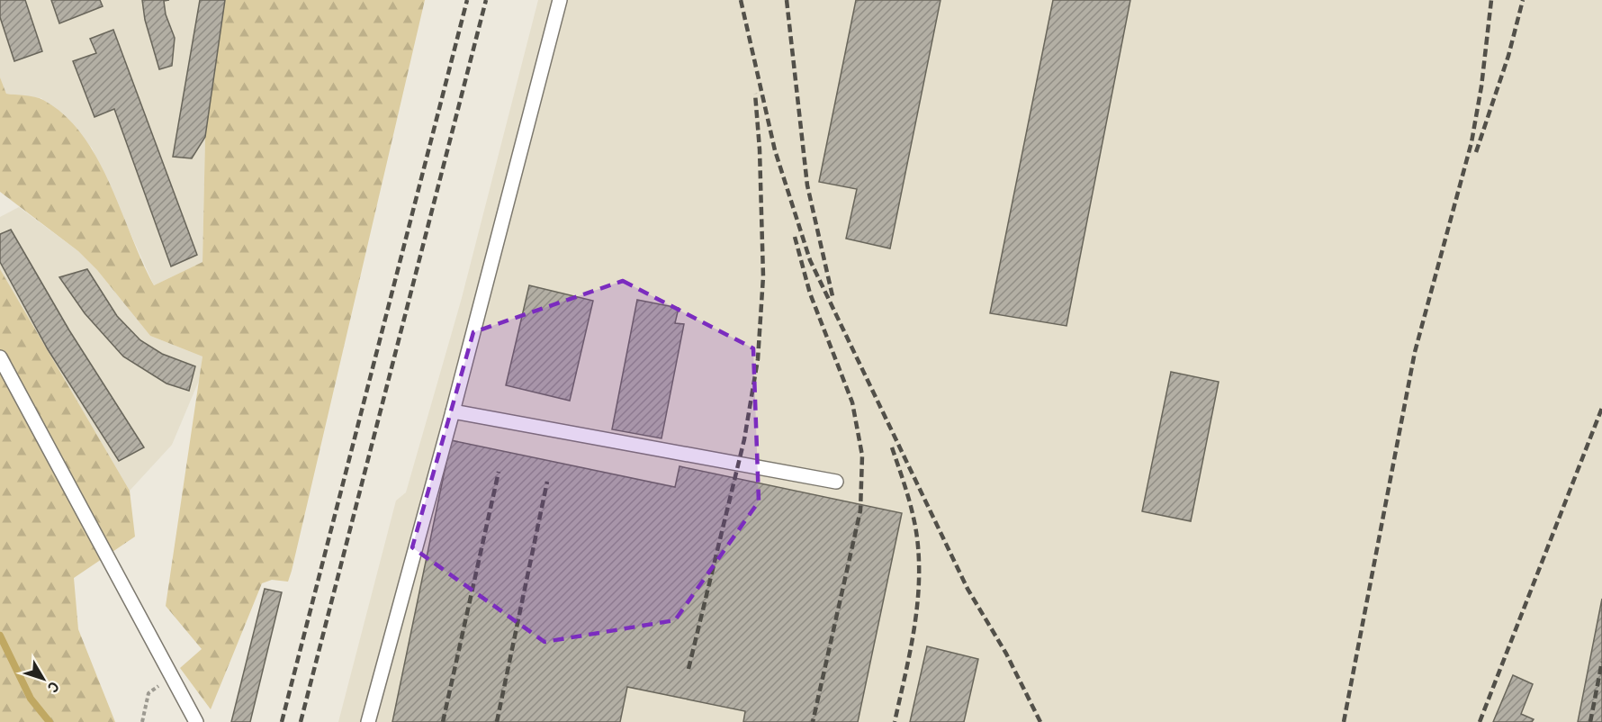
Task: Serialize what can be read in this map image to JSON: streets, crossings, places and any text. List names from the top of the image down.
{
  "north": "bottom right"
}
